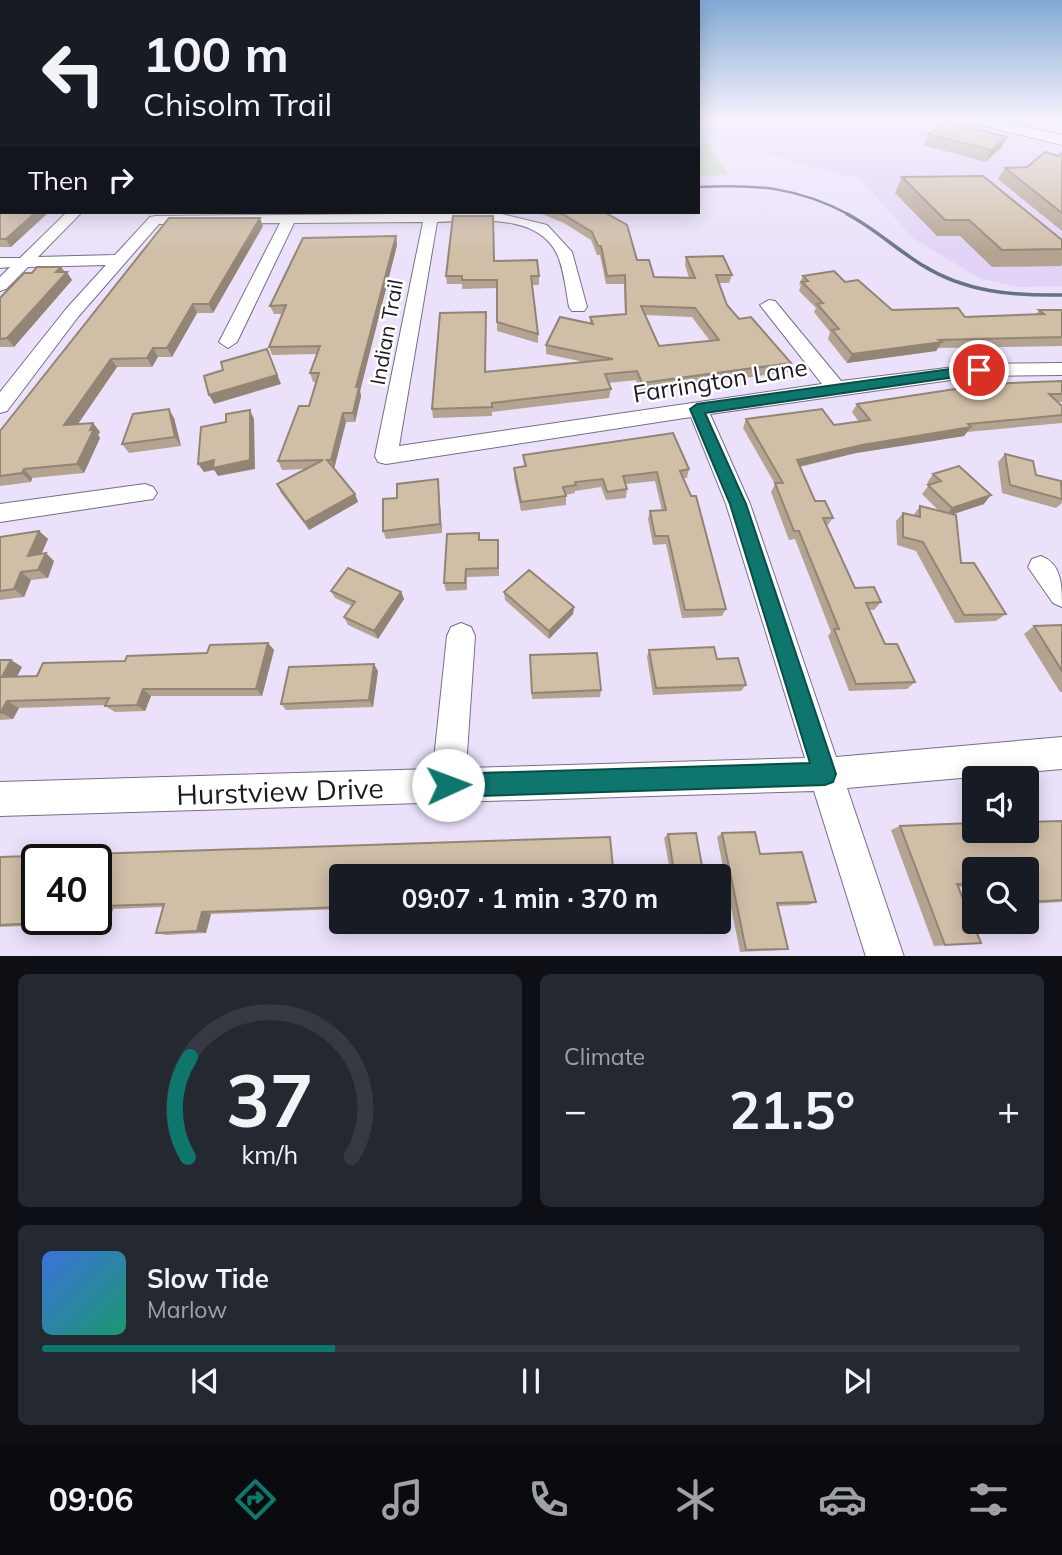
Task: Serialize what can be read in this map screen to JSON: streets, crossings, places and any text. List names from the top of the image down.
{
  "streets": {
    "street": ["Indian Trail", "Farrington Lane", "Hurstview Drive"]
  },
  "crossings": [
    ["Indian Trail", "Farrington Lane"]
  ],
  "page": {
    "turn": ["100 m", "Chisolm Trail"],
    "then": "Then",
    "limit": "40",
    "trip": "09:07 · 1 min · 370 m",
    "tile": "Climate",
    "heat": ["−", "21.5°", "+"],
    "song": ["Slow Tide", "Marlow"],
    "tabs": "09:06",
    "gauge": ["37", "km/h"]
  }
}
